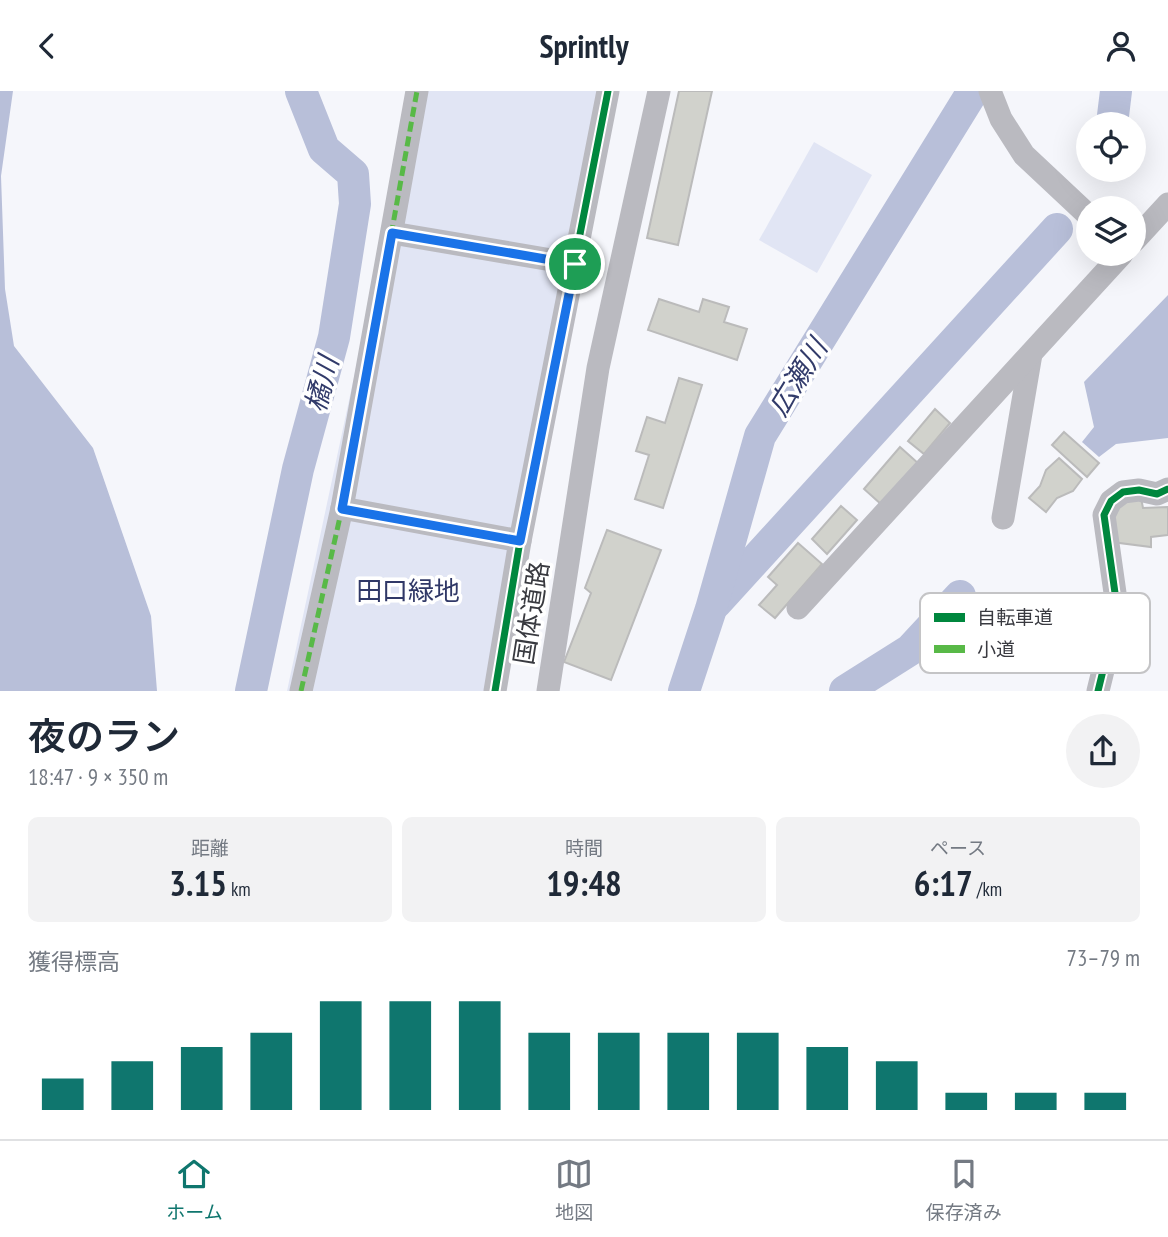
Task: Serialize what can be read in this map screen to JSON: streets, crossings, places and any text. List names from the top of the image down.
{
  "streets": {
    "street": ["国体道路"]
  },
  "water": ["広瀬川", "橘川"],
  "parks": ["田口緑地"],
  "legend": ["自転車道", "小道"],
  "page": {
    "header": "Sprintly",
    "heading": ["夜のラン", "18:47 · 9 × 350 m"],
    "stats": [
      ["距離", "3.15 km"],
      ["時間", "19:48"],
      ["ペース", "6:17 /km"]
    ],
    "chart": ["獲得標高", "73–79 m"],
    "tabs": ["ホーム", "地図", "保存済み"]
  }
}
